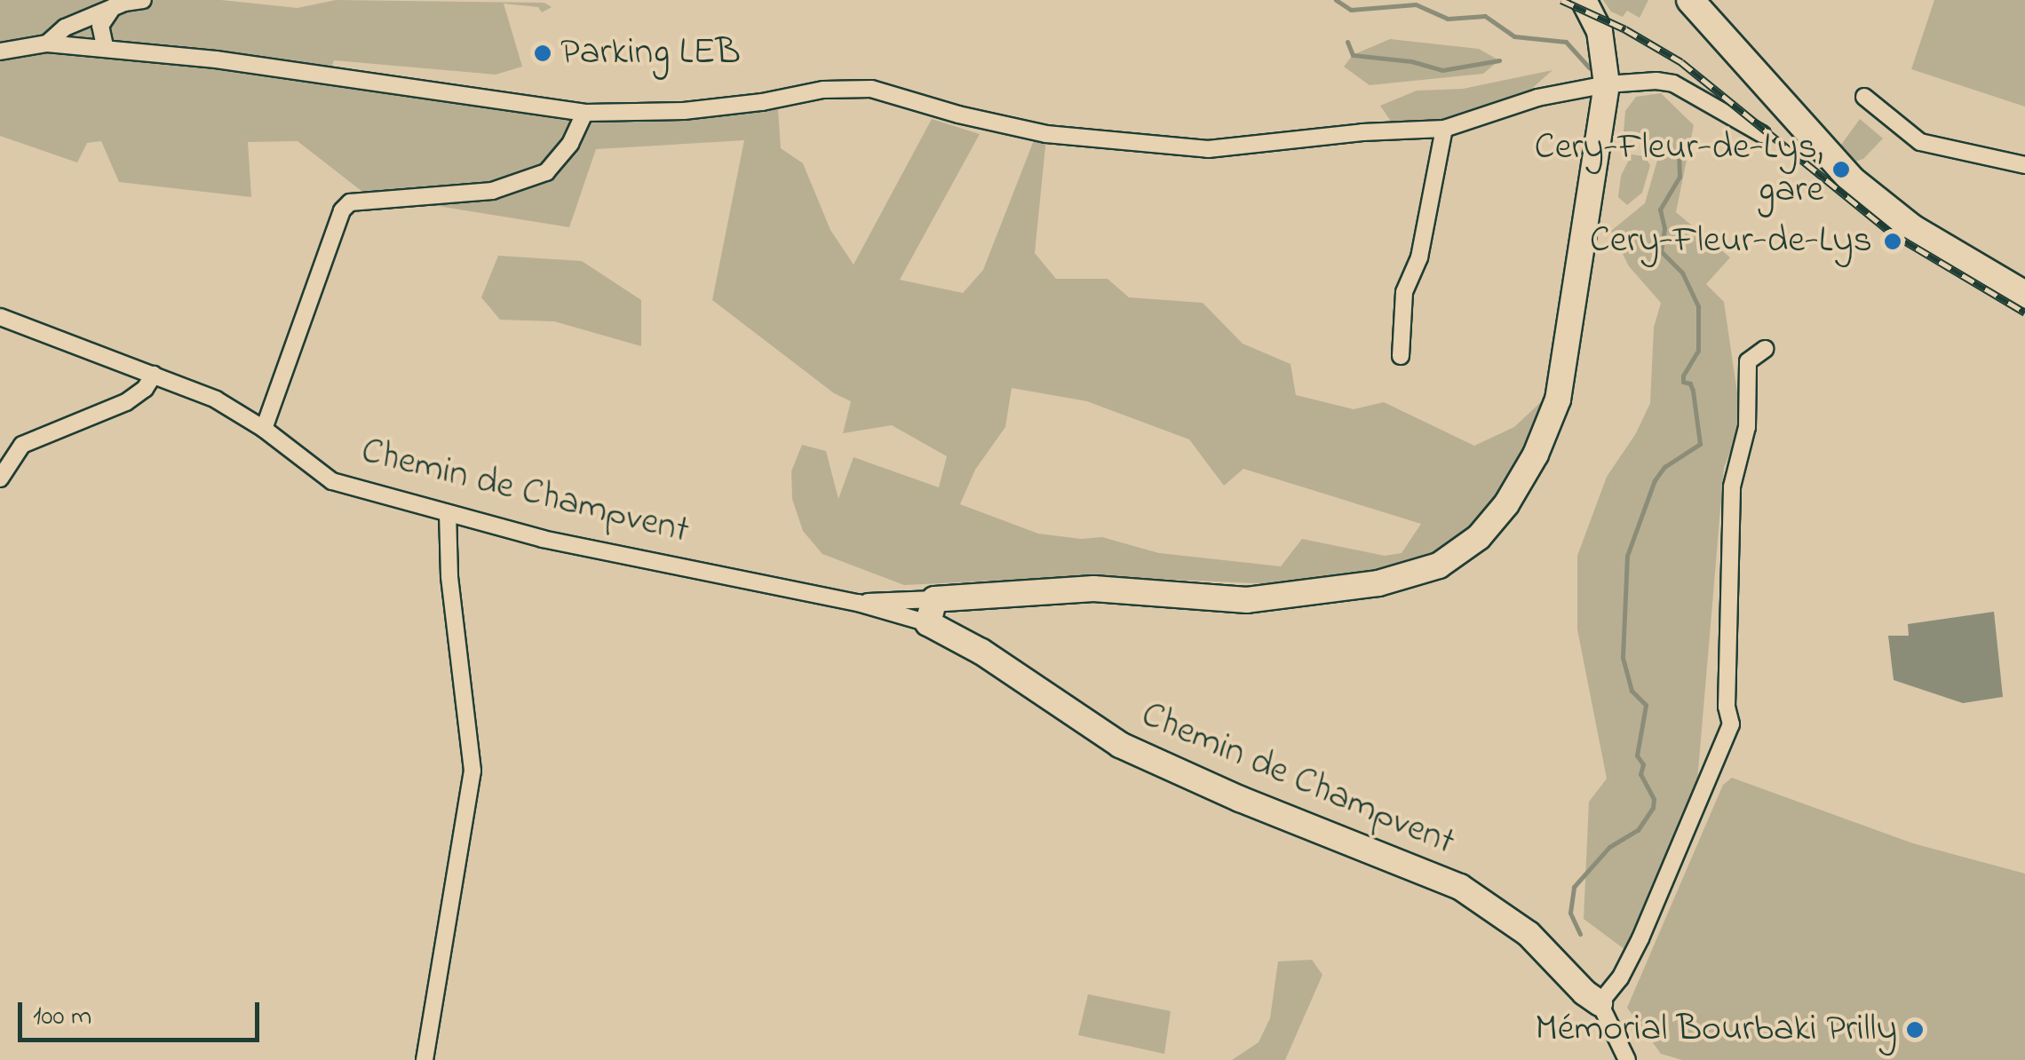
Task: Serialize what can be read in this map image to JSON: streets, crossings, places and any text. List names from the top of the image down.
{
  "streets": {
    "street": ["Chemin de Champvent"]
  },
  "places": [
    "Parking LEB",
    "Cery-Fleur-de-Lys, gare",
    "Cery-Fleur-de-Lys",
    "Mémorial Bourbaki Prilly"
  ],
  "scale_bar": "100 m"
}
